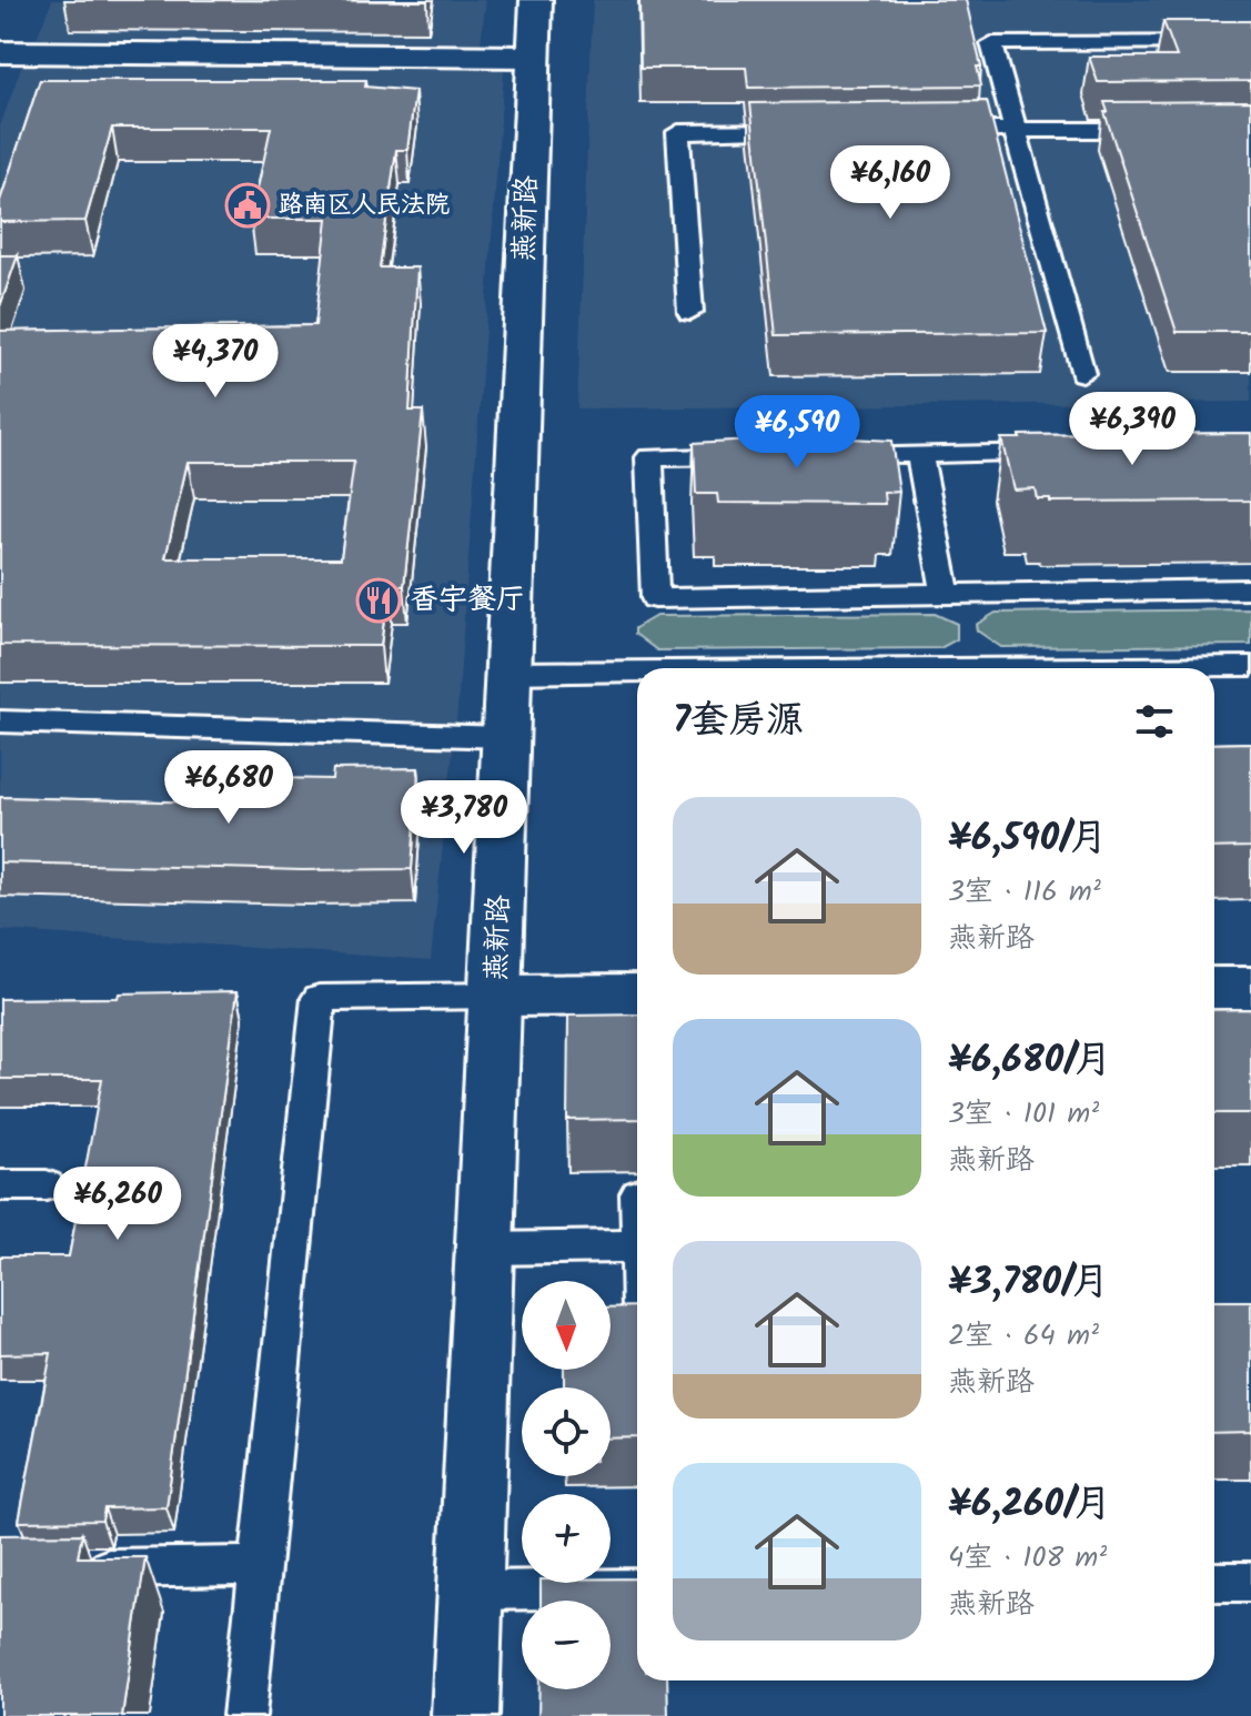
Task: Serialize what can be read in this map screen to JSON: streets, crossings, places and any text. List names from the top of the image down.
{
  "streets": {
    "street": ["燕新路"]
  },
  "places": {
    "public building": ["路南区人民法院"],
    "restaurant": ["香宇餐厅"]
  },
  "north": "bottom",
  "page": {
    "price": [
      "¥6,160",
      "¥4,370",
      "¥6,390",
      "¥6,590",
      "¥6,680",
      "¥3,780",
      "¥6,260"
    ],
    "heading": "7套房源",
    "list": [
      {
        "name": "¥6,590/月",
        "note": "3室 · 116 m² · 燕新路"
      },
      {
        "name": "¥6,680/月",
        "note": "3室 · 101 m² · 燕新路"
      },
      {
        "name": "¥3,780/月",
        "note": "2室 · 64 m² · 燕新路"
      },
      {
        "name": "¥6,260/月",
        "note": "4室 · 108 m² · 燕新路"
      }
    ],
    "map_buttons": ["+", "−"]
  }
}
